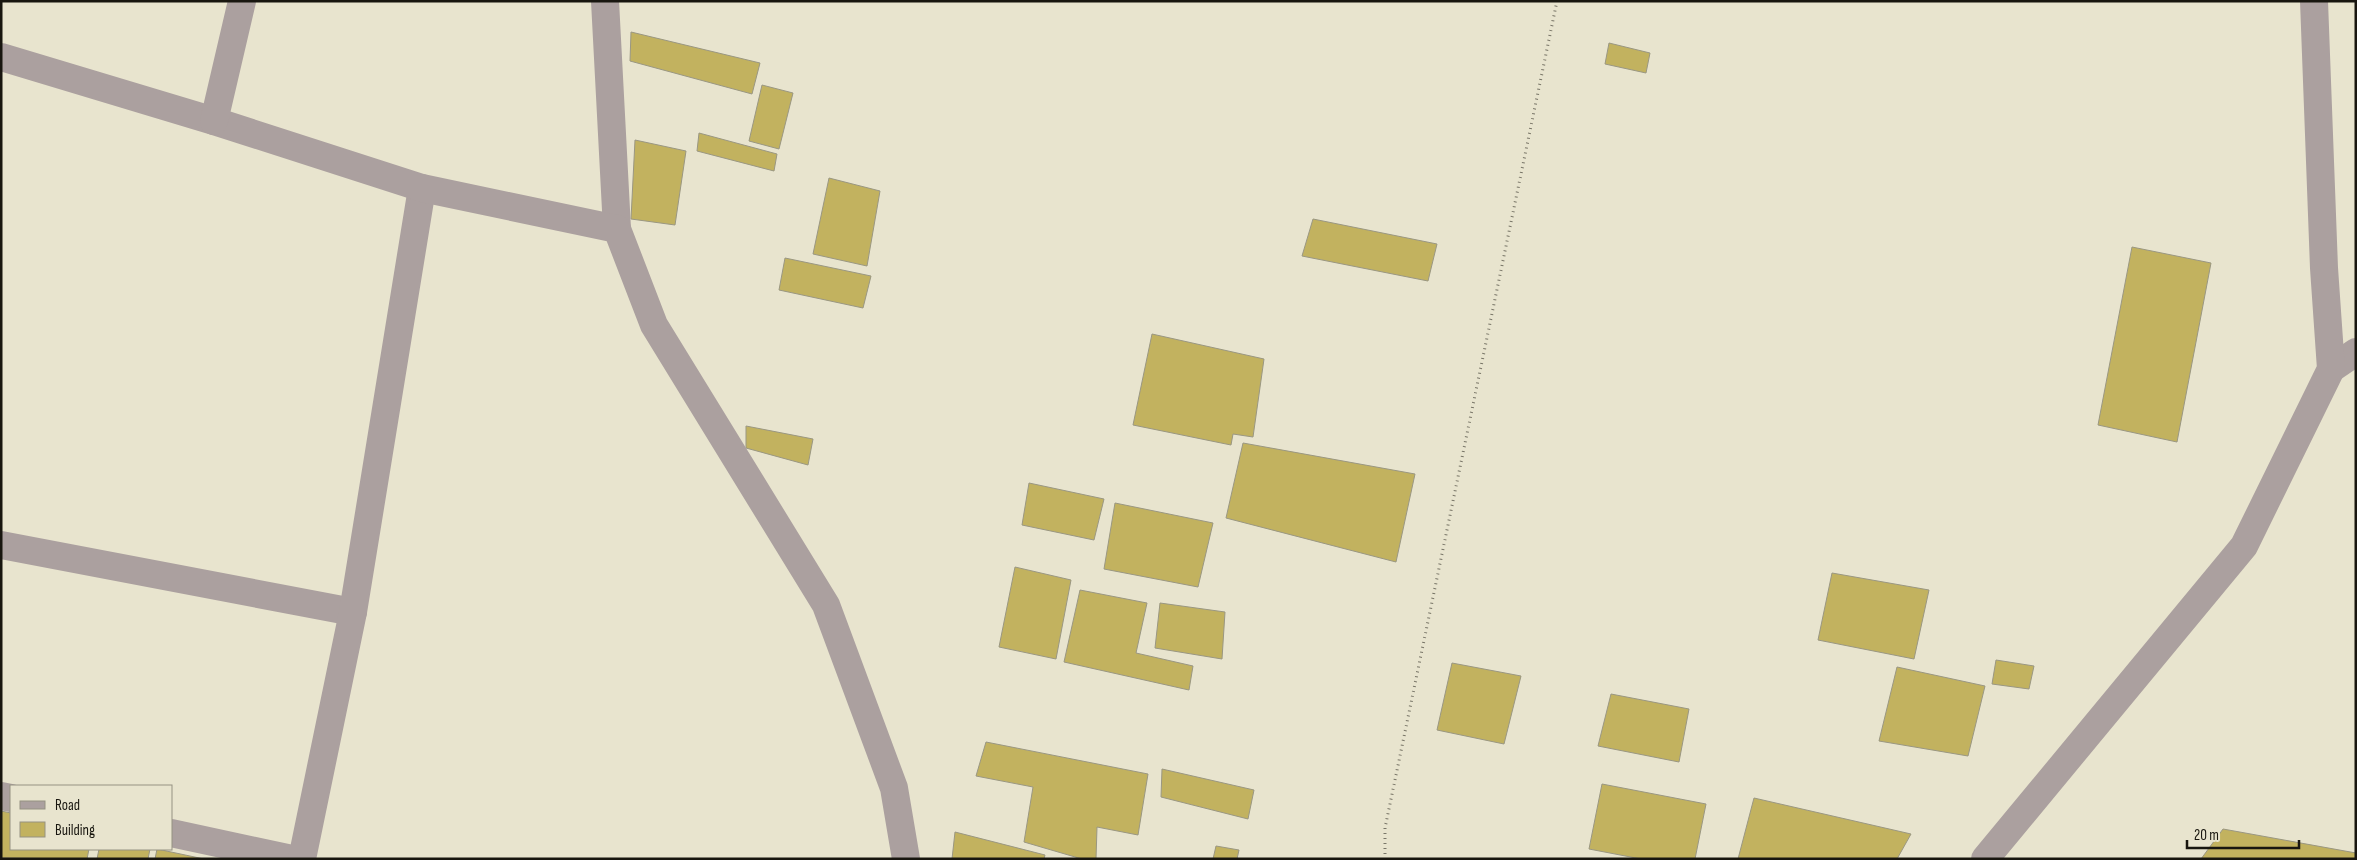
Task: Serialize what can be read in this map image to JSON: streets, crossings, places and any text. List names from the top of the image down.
{
  "legend": ["Road", "Building"],
  "scale_bar": "20 m"
}
